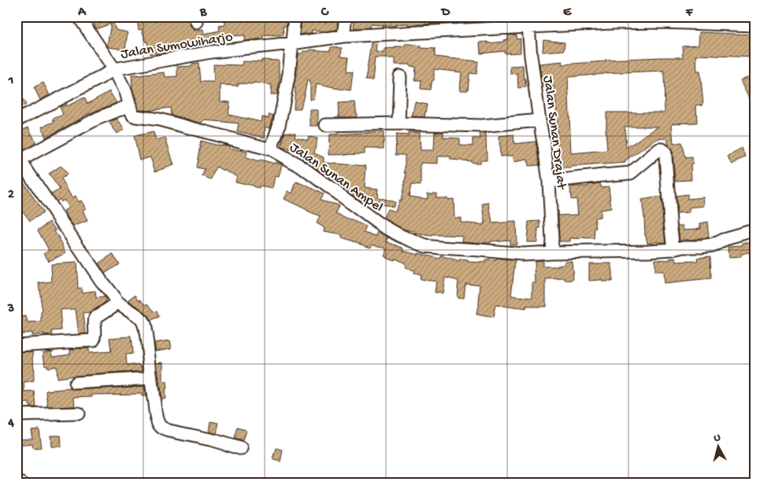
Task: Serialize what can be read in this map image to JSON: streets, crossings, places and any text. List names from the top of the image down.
{
  "streets": {
    "street": ["Jalan Sumowiharjo", "Jalan Sunan Drajat", "Jalan Sunan Ampel"]
  },
  "crossings": [
    ["Jalan Sumowiharjo", "Jalan Sunan Drajat"],
    ["Jalan Sumowiharjo", "Jalan Sunan Ampel"],
    ["Jalan Sunan Drajat", "Jalan Sunan Ampel"]
  ],
  "north": "top",
  "grid": {
    "columns": [
      "A",
      "B",
      "C",
      "D",
      "E",
      "F"
    ],
    "rows": [
      "1",
      "2",
      "3",
      "4"
    ]
  }
}
